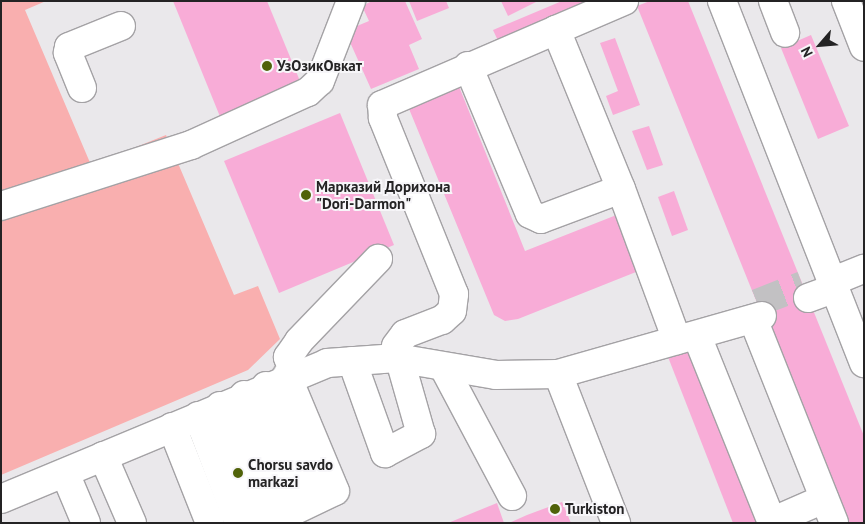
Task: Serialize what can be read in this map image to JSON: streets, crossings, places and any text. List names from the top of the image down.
{
  "places": [
    "УзОзикОвкат",
    "Марказий Дорихона \"Dori-Darmon\"",
    "Chorsu savdo markazi",
    "Turkiston"
  ],
  "north": "bottom left"
}
